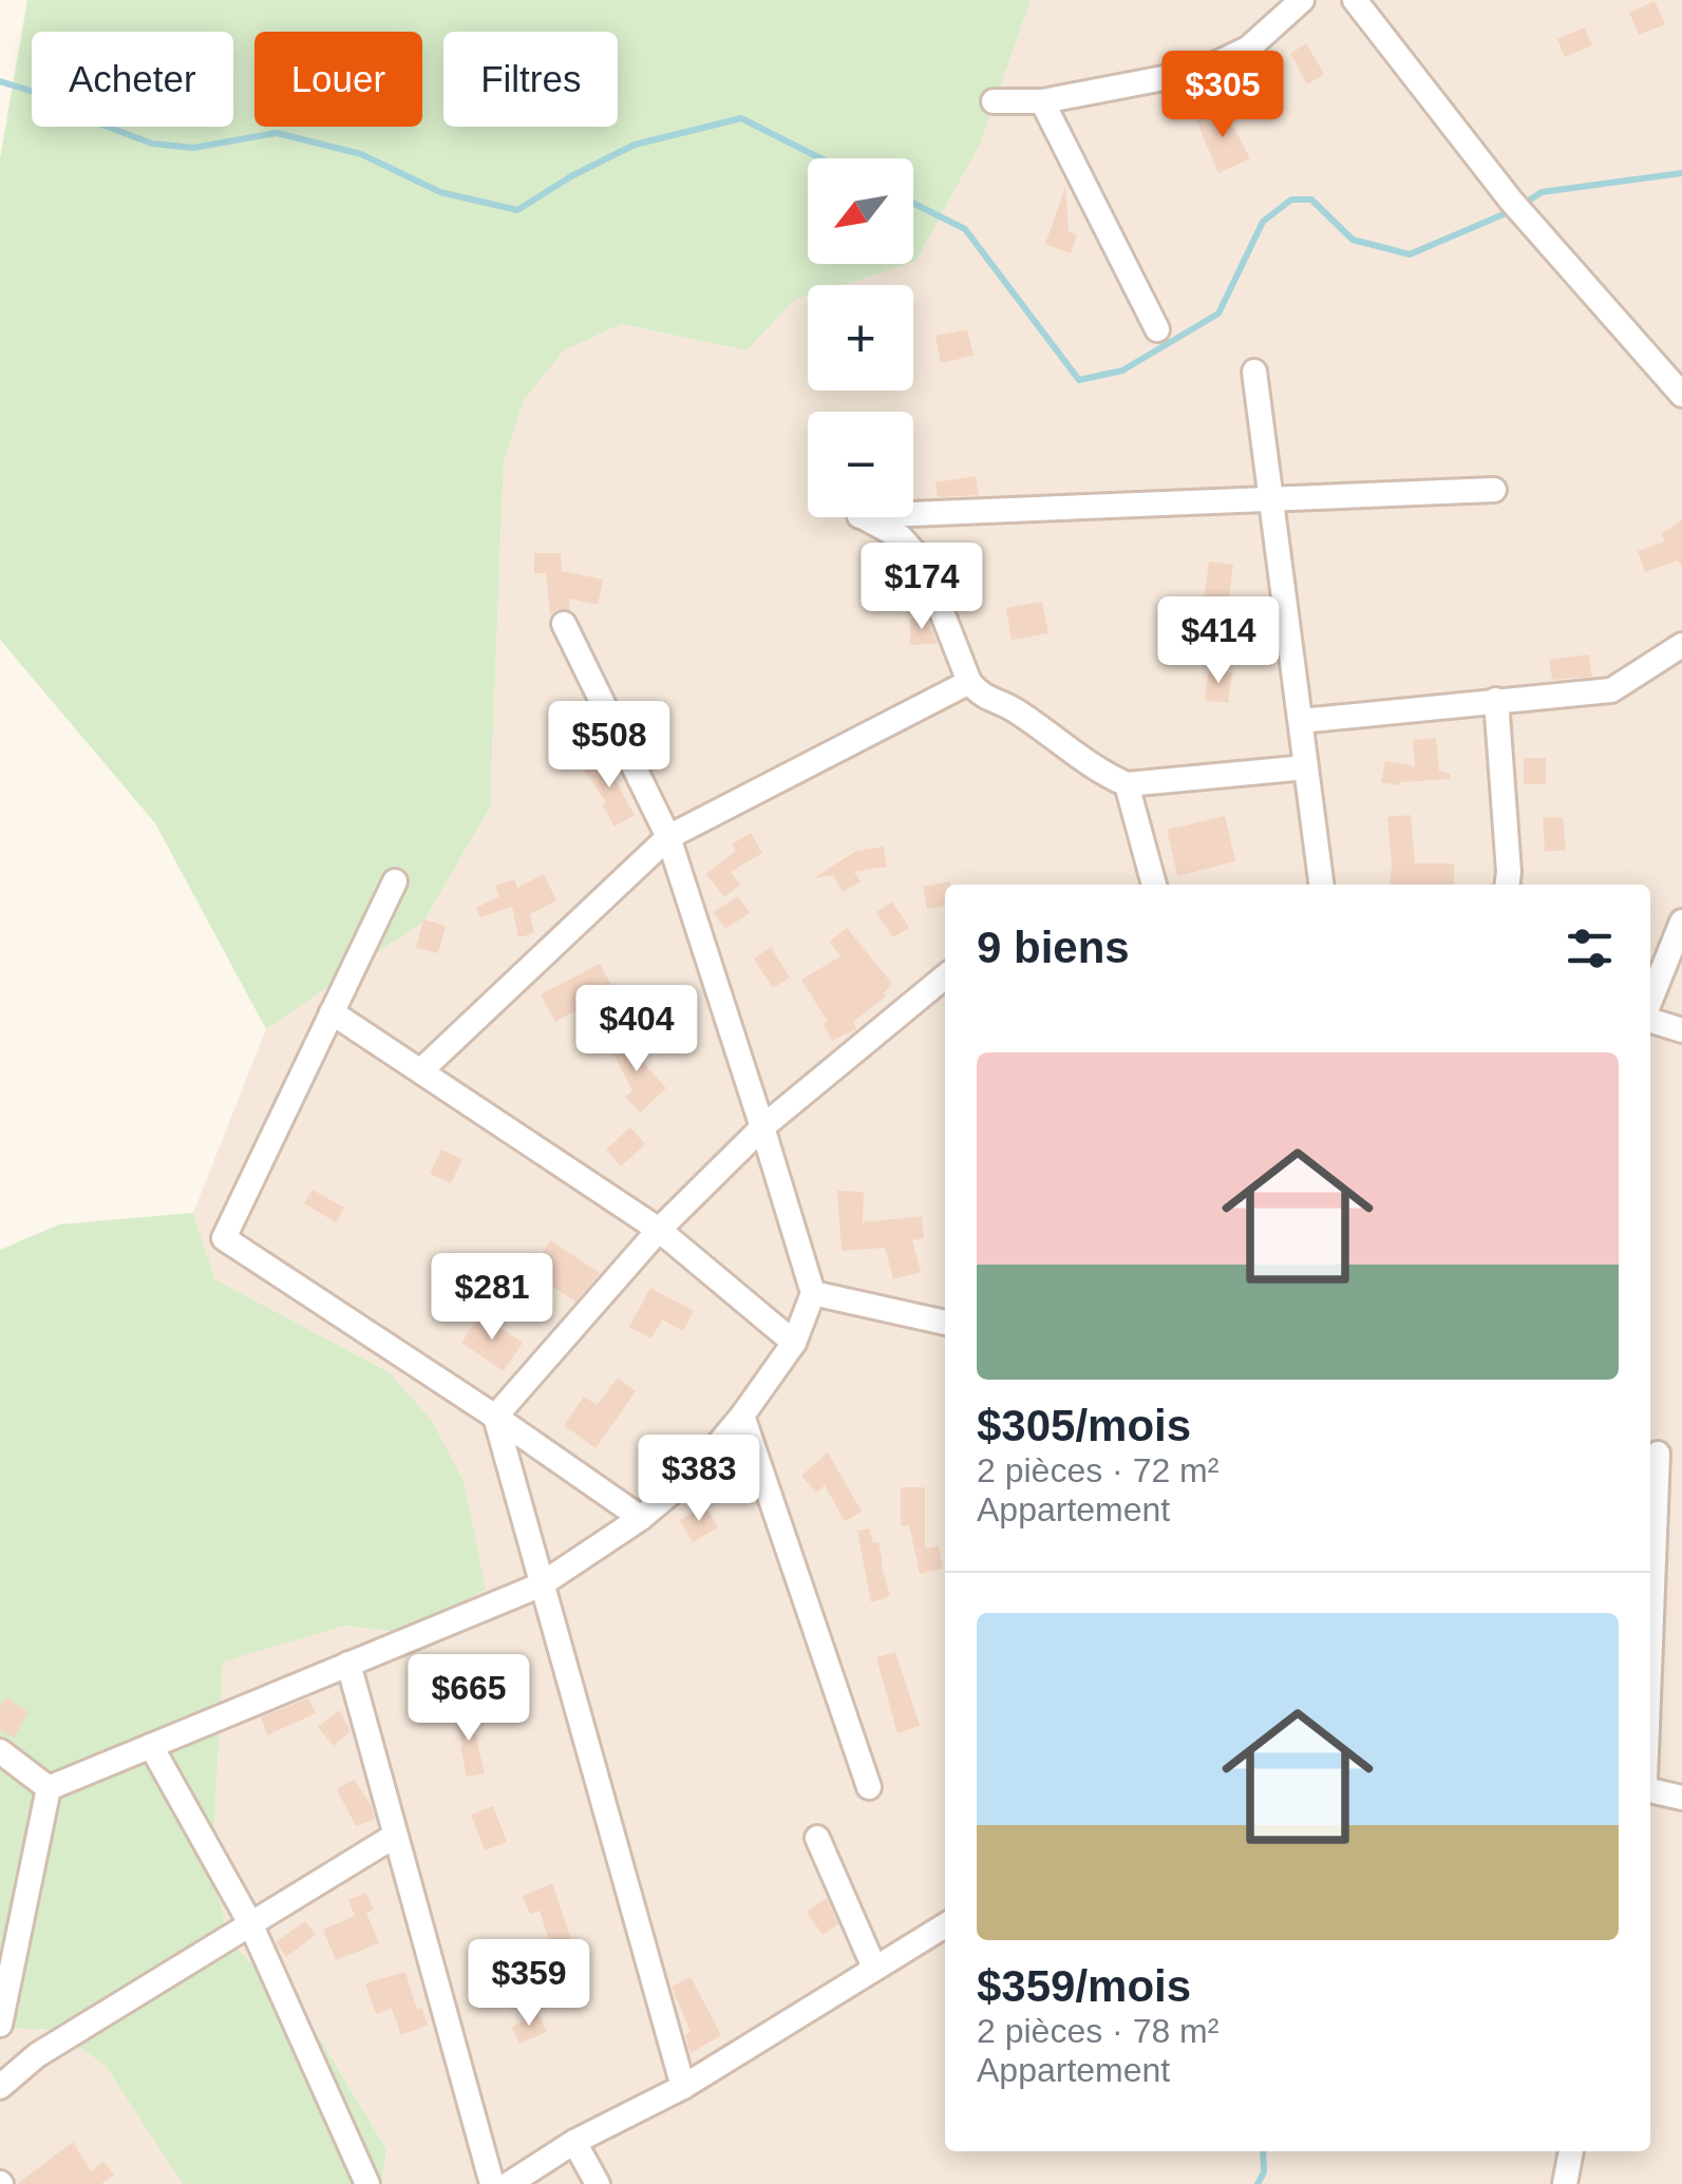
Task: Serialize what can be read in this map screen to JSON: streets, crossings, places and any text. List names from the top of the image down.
{
  "north": "bottom left",
  "page": {
    "chip": ["Acheter", "Louer", "Filtres"],
    "price": [
      "$305",
      "$174",
      "$414",
      "$508",
      "$404",
      "$281",
      "$383",
      "$665",
      "$359"
    ],
    "map_buttons": ["+", "−"],
    "heading": "9 biens",
    "list": [
      {
        "name": "$305/mois",
        "note": "2 pièces · 72 m² · Appartement"
      },
      {
        "name": "$359/mois",
        "note": "2 pièces · 78 m² · Appartement"
      }
    ]
  }
}
